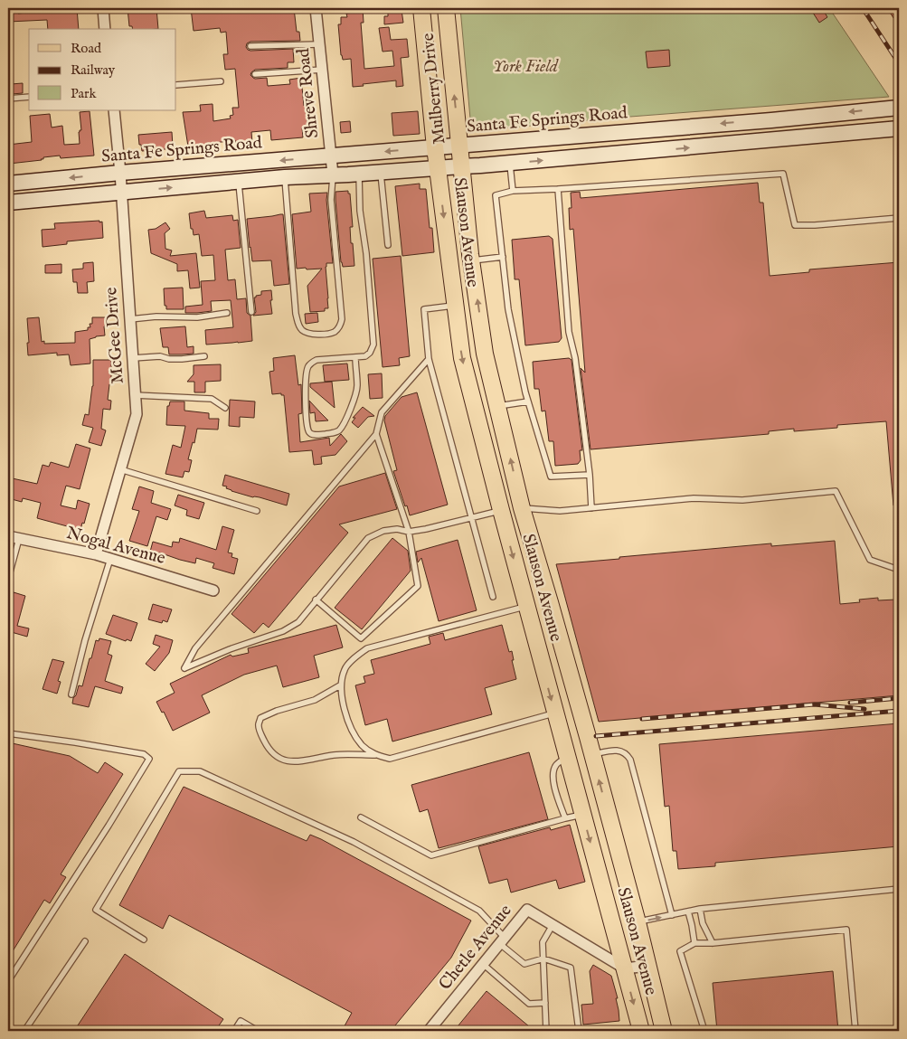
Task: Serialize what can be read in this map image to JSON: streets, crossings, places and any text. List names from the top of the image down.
{
  "streets": {
    "main road": ["Mulberry Drive", "Santa Fe Springs Road", "Slauson Avenue"],
    "street": [
      "Shreve Road",
      "McGee Drive",
      "Nogal Avenue",
      "Chetle Avenue"
    ]
  },
  "crossings": [
    ["Mulberry Drive", "Santa Fe Springs Road"],
    ["Mulberry Drive", "Slauson Avenue"],
    ["Shreve Road", "Santa Fe Springs Road"],
    ["Santa Fe Springs Road", "Slauson Avenue"],
    ["Santa Fe Springs Road", "McGee Drive"],
    ["Slauson Avenue", "Chetle Avenue"],
    ["McGee Drive", "Nogal Avenue"]
  ],
  "parks": ["York Field"],
  "legend": ["Road", "Railway", "Park"]
}
